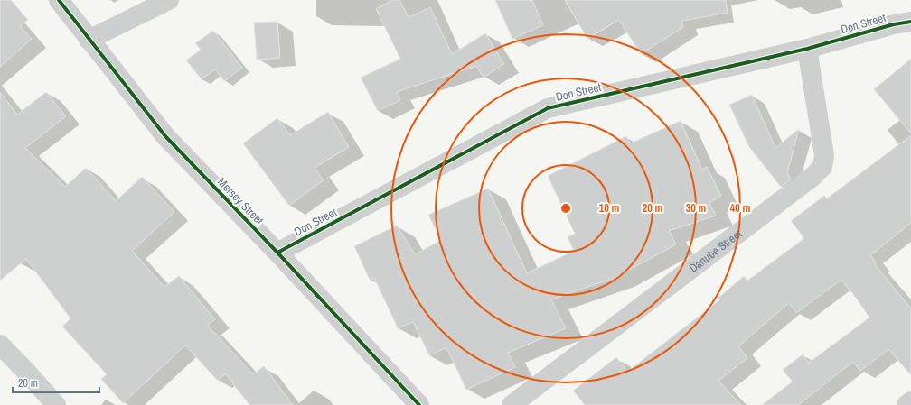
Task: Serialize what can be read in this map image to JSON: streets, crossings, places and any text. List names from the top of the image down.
{
  "streets": {
    "street": ["Don Street", "Mersey Street", "Danube Street"]
  },
  "crossings": [
    ["Don Street", "Mersey Street"],
    ["Don Street", "Danube Street"]
  ],
  "scale_bar": "20 m",
  "rings": [
    "10 m",
    "20 m",
    "30 m",
    "40 m"
  ]
}
